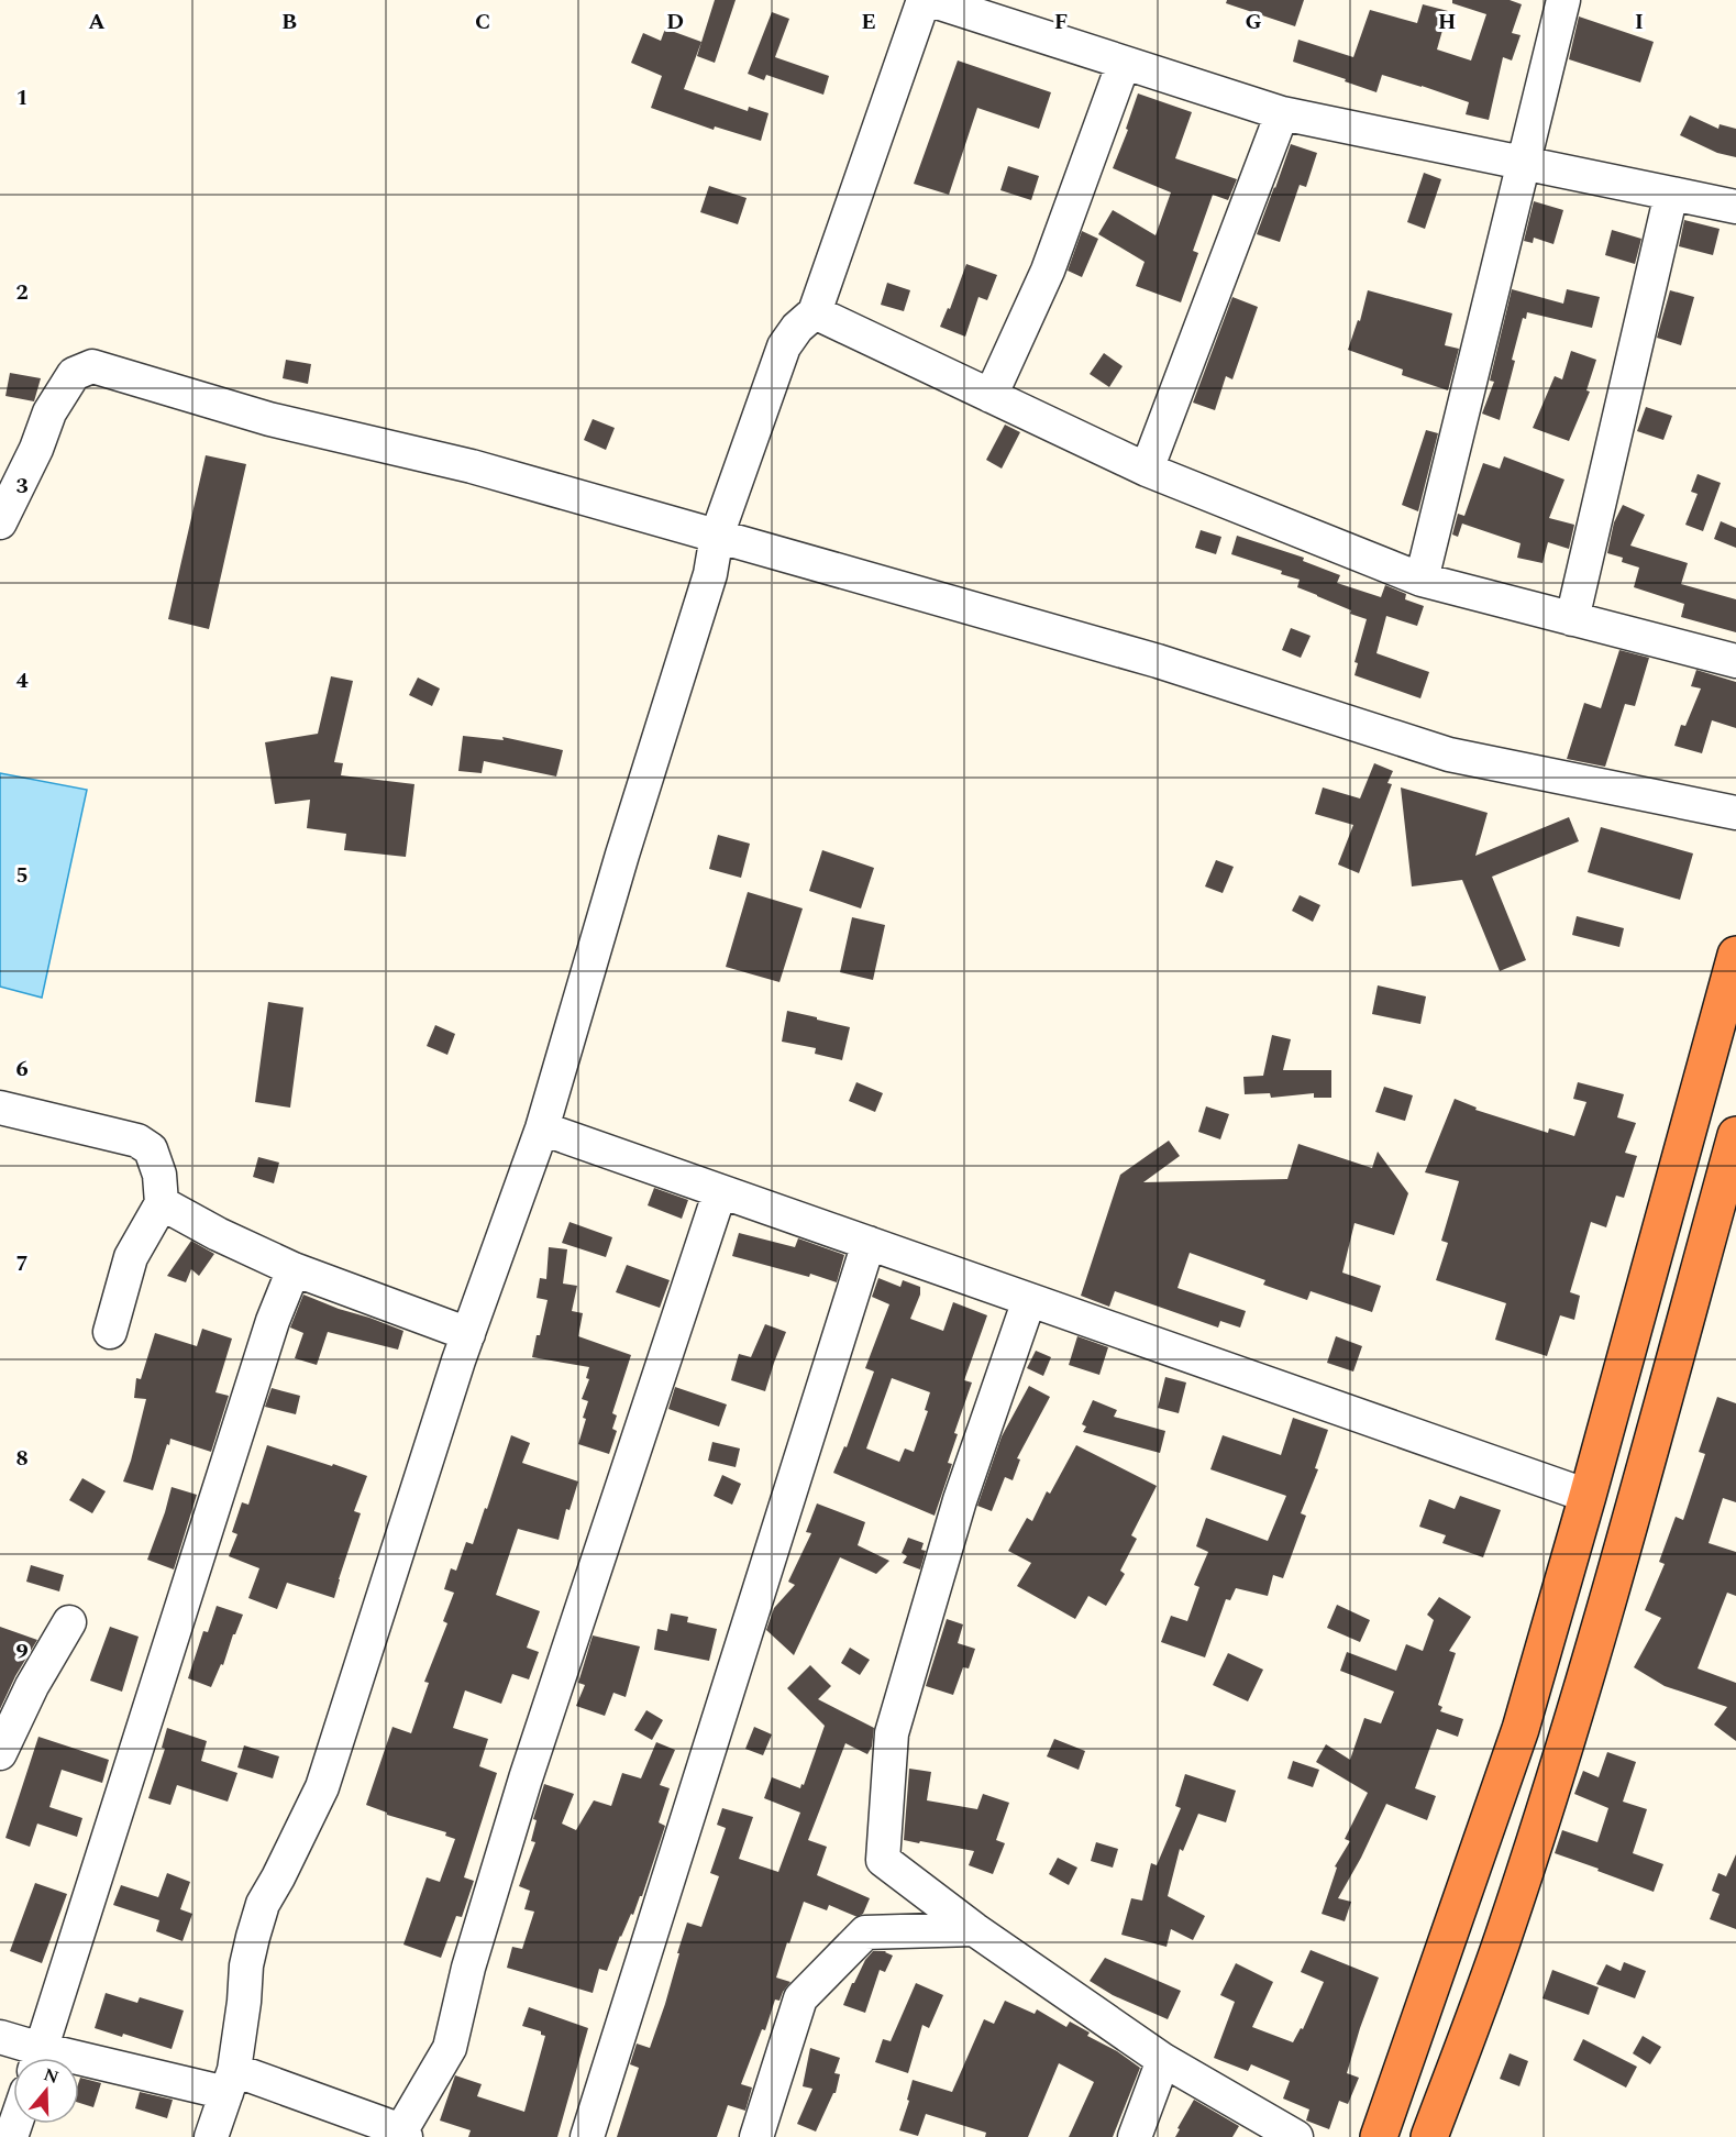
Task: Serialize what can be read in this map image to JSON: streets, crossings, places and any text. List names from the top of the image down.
{
  "north": "top",
  "grid": {
    "columns": [
      "A",
      "B",
      "C",
      "D",
      "E",
      "F",
      "G",
      "H",
      "I"
    ],
    "rows": [
      "1",
      "2",
      "3",
      "4",
      "5",
      "6",
      "7",
      "8",
      "9"
    ]
  }
}
